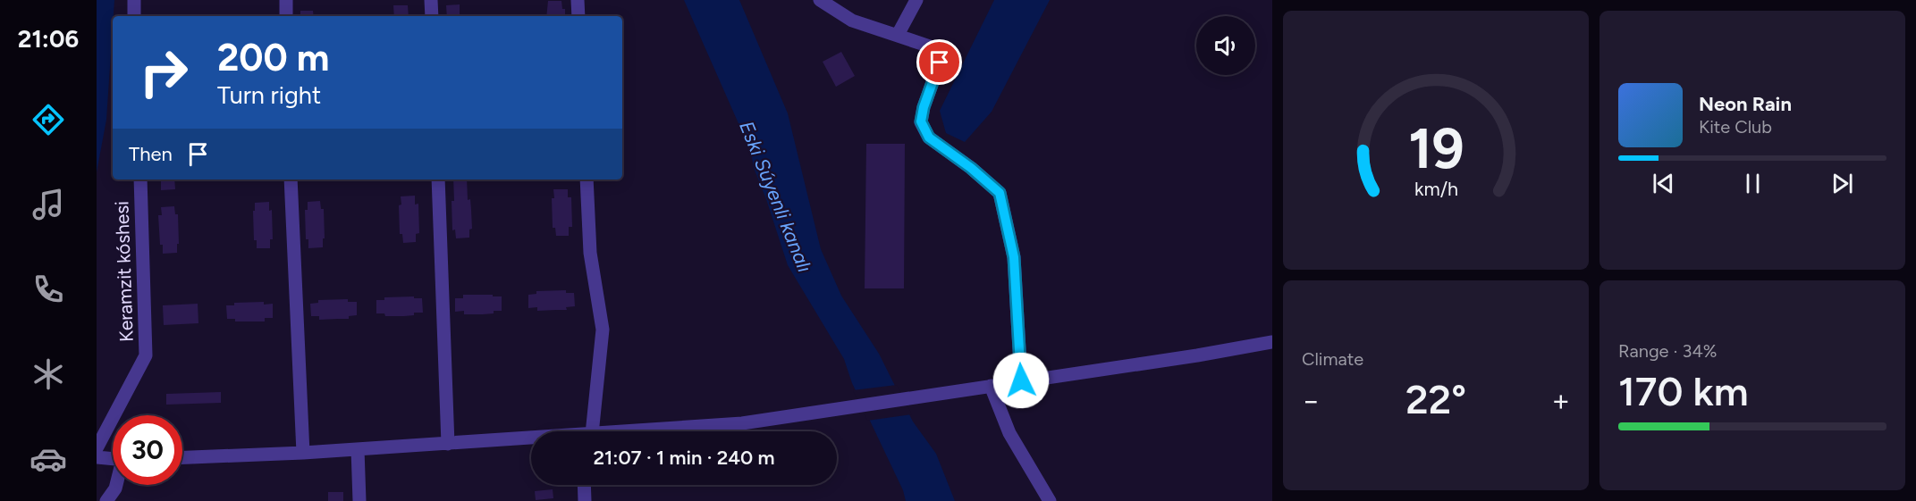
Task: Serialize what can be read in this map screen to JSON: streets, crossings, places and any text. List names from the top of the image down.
{
  "streets": {
    "street": ["Keramzit kóshesi"]
  },
  "water": ["Eski Súyenli kanalı"],
  "page": {
    "tabs": "21:06",
    "turn": ["200 m", "Turn right"],
    "song": ["Neon Rain", "Kite Club"],
    "then": "Then",
    "tile": [
      "Climate",
      ["Range · 34%", "170 km"]
    ],
    "heat": ["−", "22°", "+"],
    "limit": "30",
    "trip": "21:07 · 1 min · 240 m",
    "gauge": ["19", "km/h"]
  }
}
